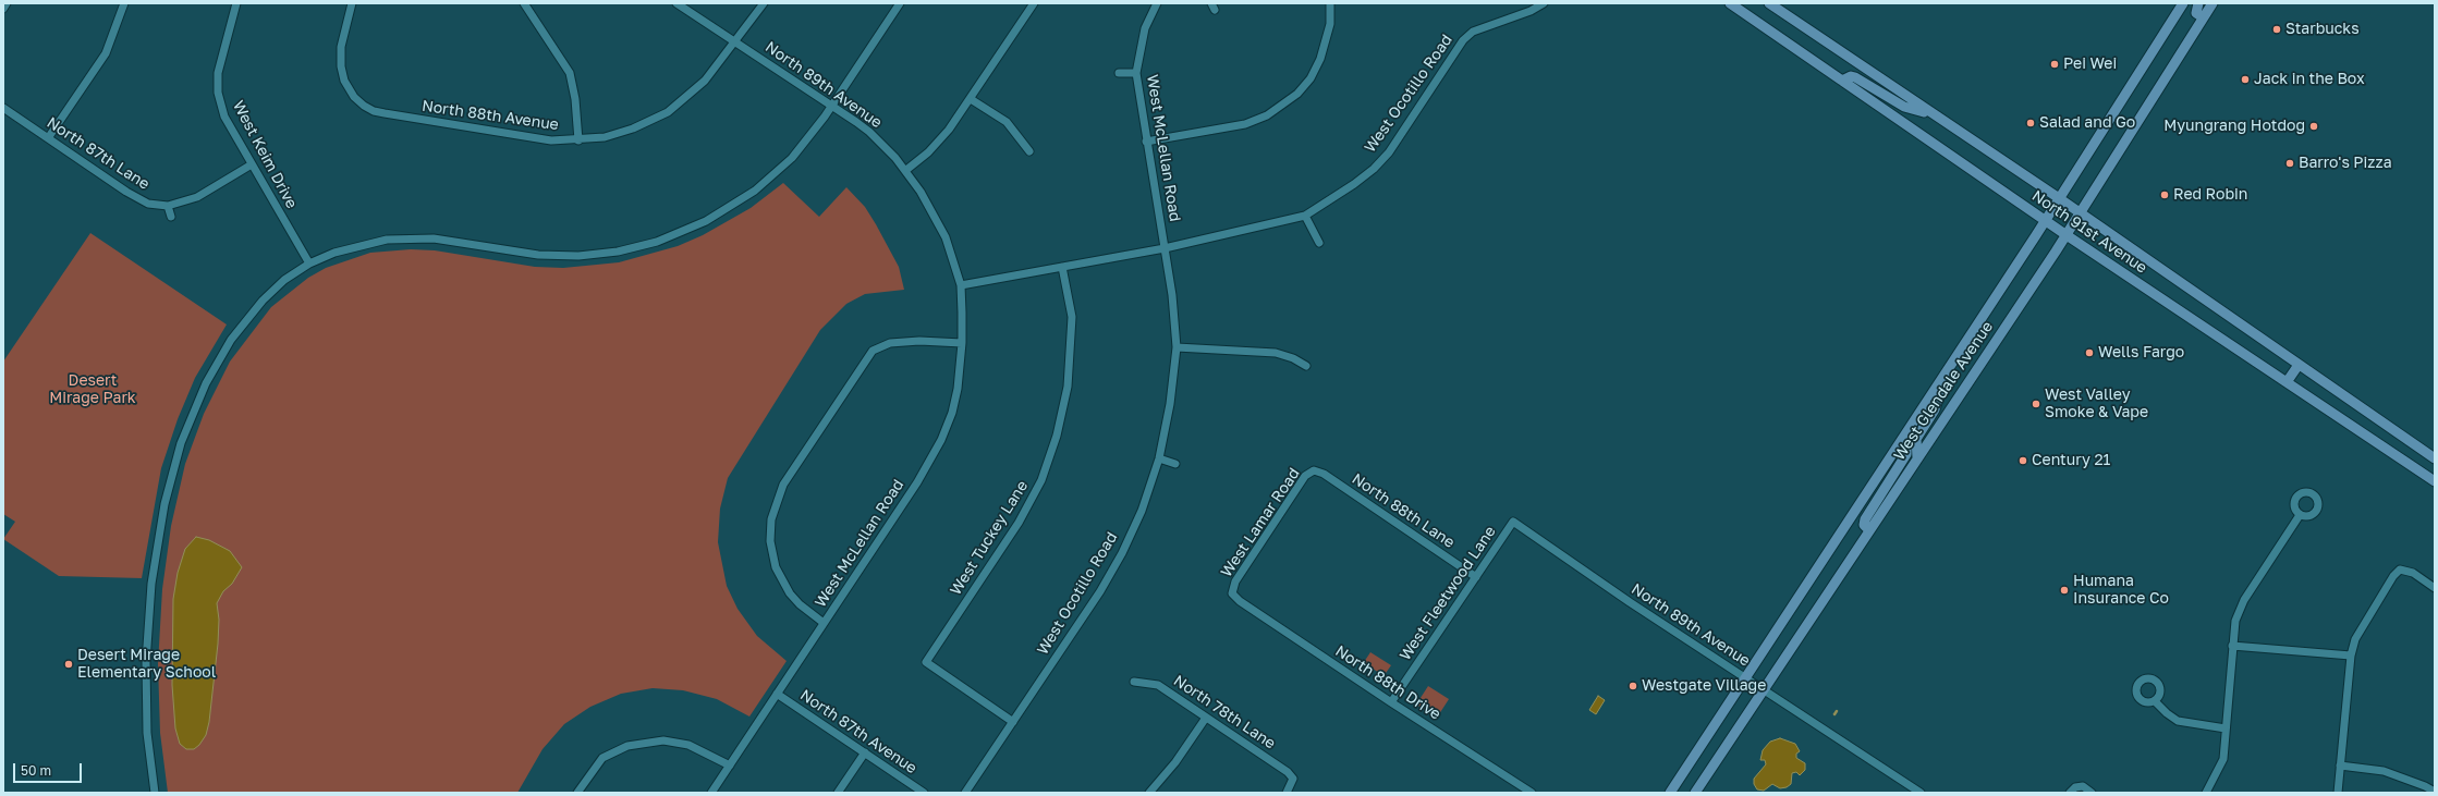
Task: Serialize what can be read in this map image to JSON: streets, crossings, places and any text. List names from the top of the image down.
{
  "streets": {
    "main road": ["North 91st Avenue", "West Glendale Avenue"],
    "street": [
      "North 89th Avenue",
      "West Ocotillo Road",
      "North 88th Avenue",
      "West McLellan Road",
      "North 87th Lane",
      "West Keim Drive",
      "North 88th Lane",
      "West Lamar Road",
      "West Tuckey Lane",
      "West Fleetwood Lane",
      "North 88th Drive",
      "North 78th Lane",
      "North 87th Avenue"
    ]
  },
  "crossings": [
    ["North 89th Avenue", "North 88th Avenue"],
    ["North 89th Avenue", "West McLellan Road"],
    ["North 89th Avenue", "West Glendale Avenue"],
    ["North 89th Avenue", "West Fleetwood Lane"],
    ["West Ocotillo Road", "West McLellan Road"],
    ["West Ocotillo Road", "West Tuckey Lane"],
    ["West McLellan Road", "North 87th Avenue"],
    ["North 87th Lane", "West Keim Drive"],
    ["North 91st Avenue", "West Glendale Avenue"],
    ["North 88th Lane", "West Lamar Road"],
    ["North 88th Lane", "West Fleetwood Lane"],
    ["West Lamar Road", "North 88th Drive"],
    ["West Fleetwood Lane", "North 88th Drive"]
  ],
  "parks": ["Desert Mirage Park"],
  "places": [
    "Starbucks",
    "Pei Wei",
    "Jack in the Box",
    "Salad and Go",
    "Myungrang Hotdog",
    "Barro's Pizza",
    "Red Robin",
    "Wells Fargo",
    "West Valley Smoke & Vape",
    "Century 21",
    "Humana Insurance Co",
    "Desert Mirage Elementary School",
    "Westgate Village"
  ],
  "scale_bar": "50 m"
}
